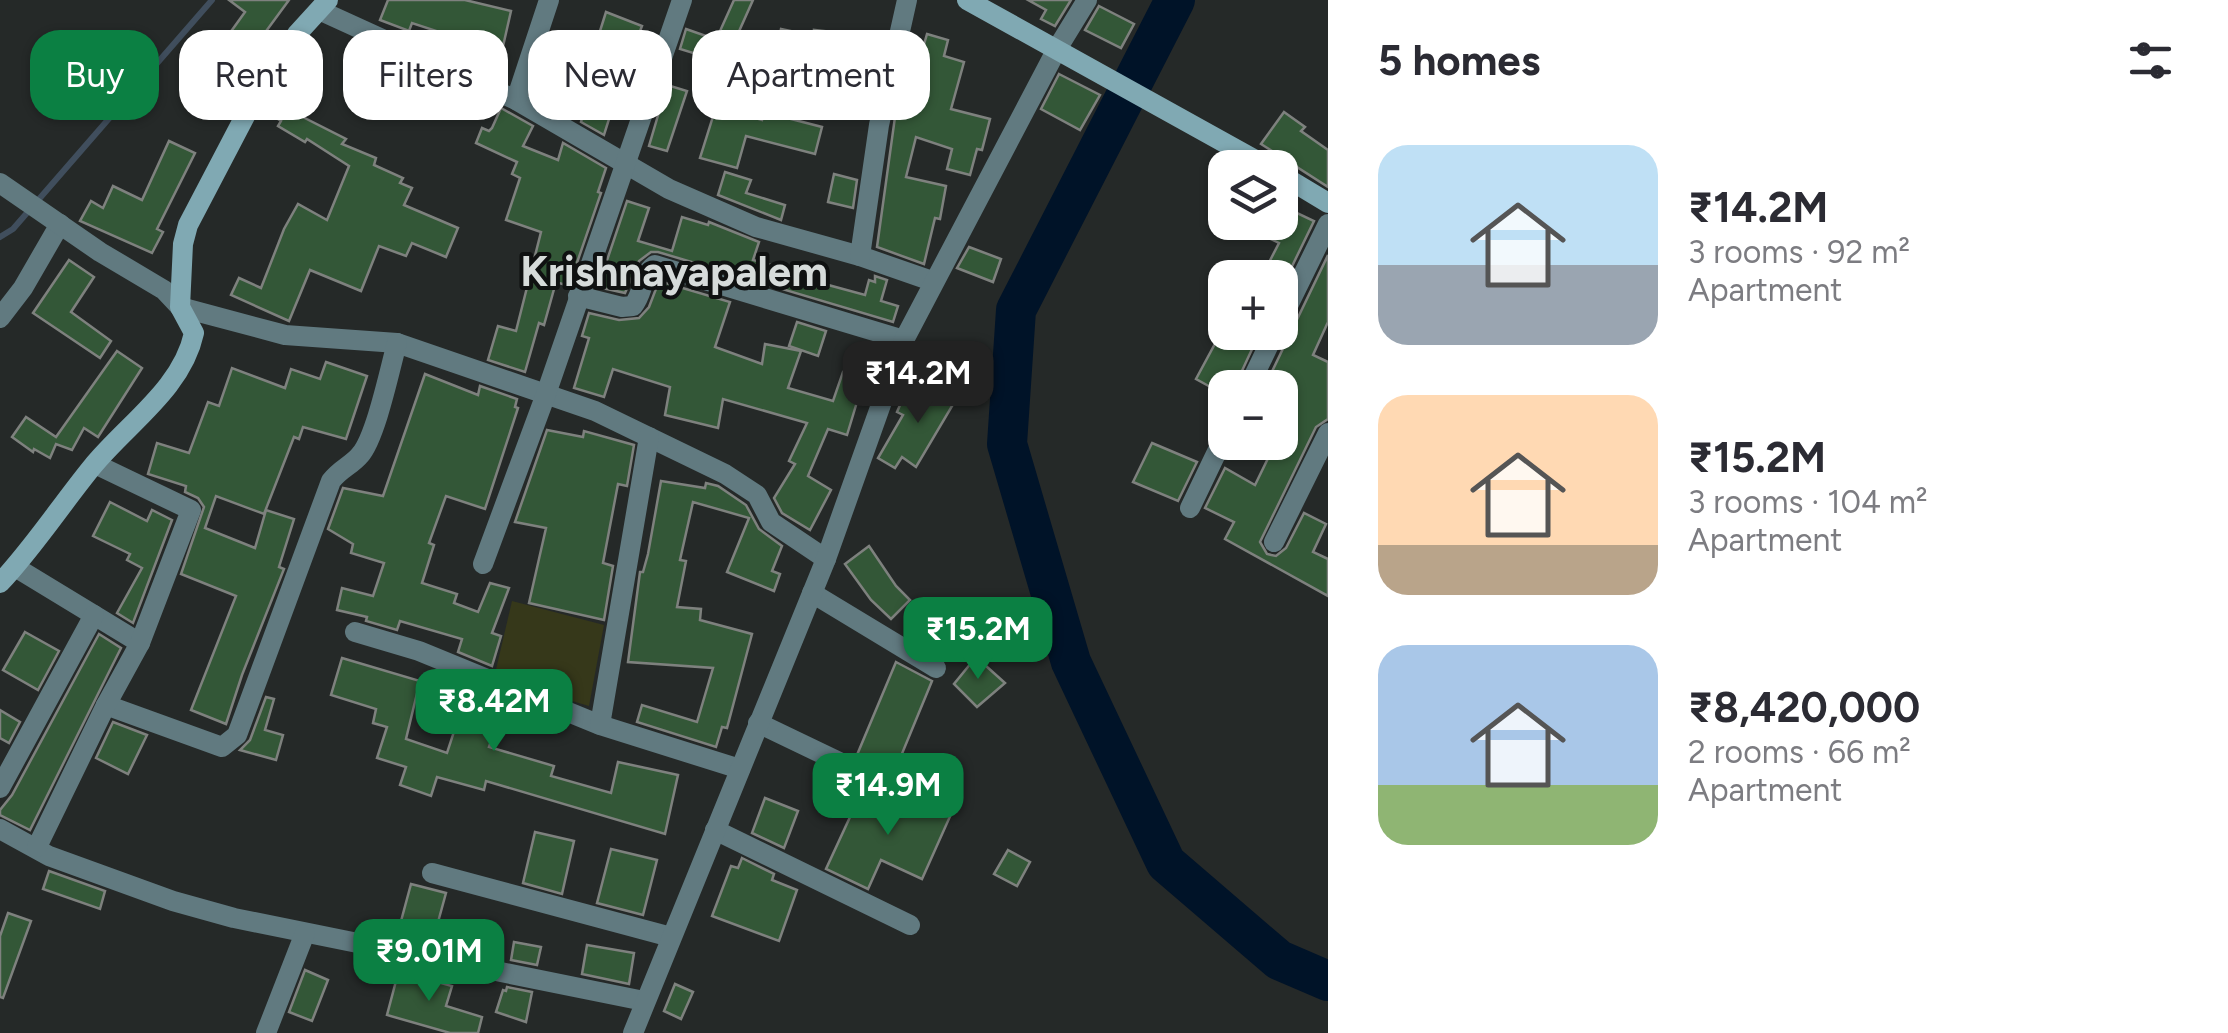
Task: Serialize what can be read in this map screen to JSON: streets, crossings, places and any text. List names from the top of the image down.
{
  "districts": ["Krishnayapalem"],
  "page": {
    "heading": "5 homes",
    "chip": [
      "Buy",
      "Rent",
      "Filters",
      "New",
      "Apartment"
    ],
    "list": [
      {
        "name": "₹14.2M",
        "note": "3 rooms · 92 m² · Apartment"
      },
      {
        "name": "₹15.2M",
        "note": "3 rooms · 104 m² · Apartment"
      },
      {
        "name": "₹8,420,000",
        "note": "2 rooms · 66 m² · Apartment"
      }
    ],
    "map_buttons": ["+", "−"],
    "price": [
      "₹14.2M",
      "₹15.2M",
      "₹8.42M",
      "₹14.9M",
      "₹9.01M"
    ]
  }
}
